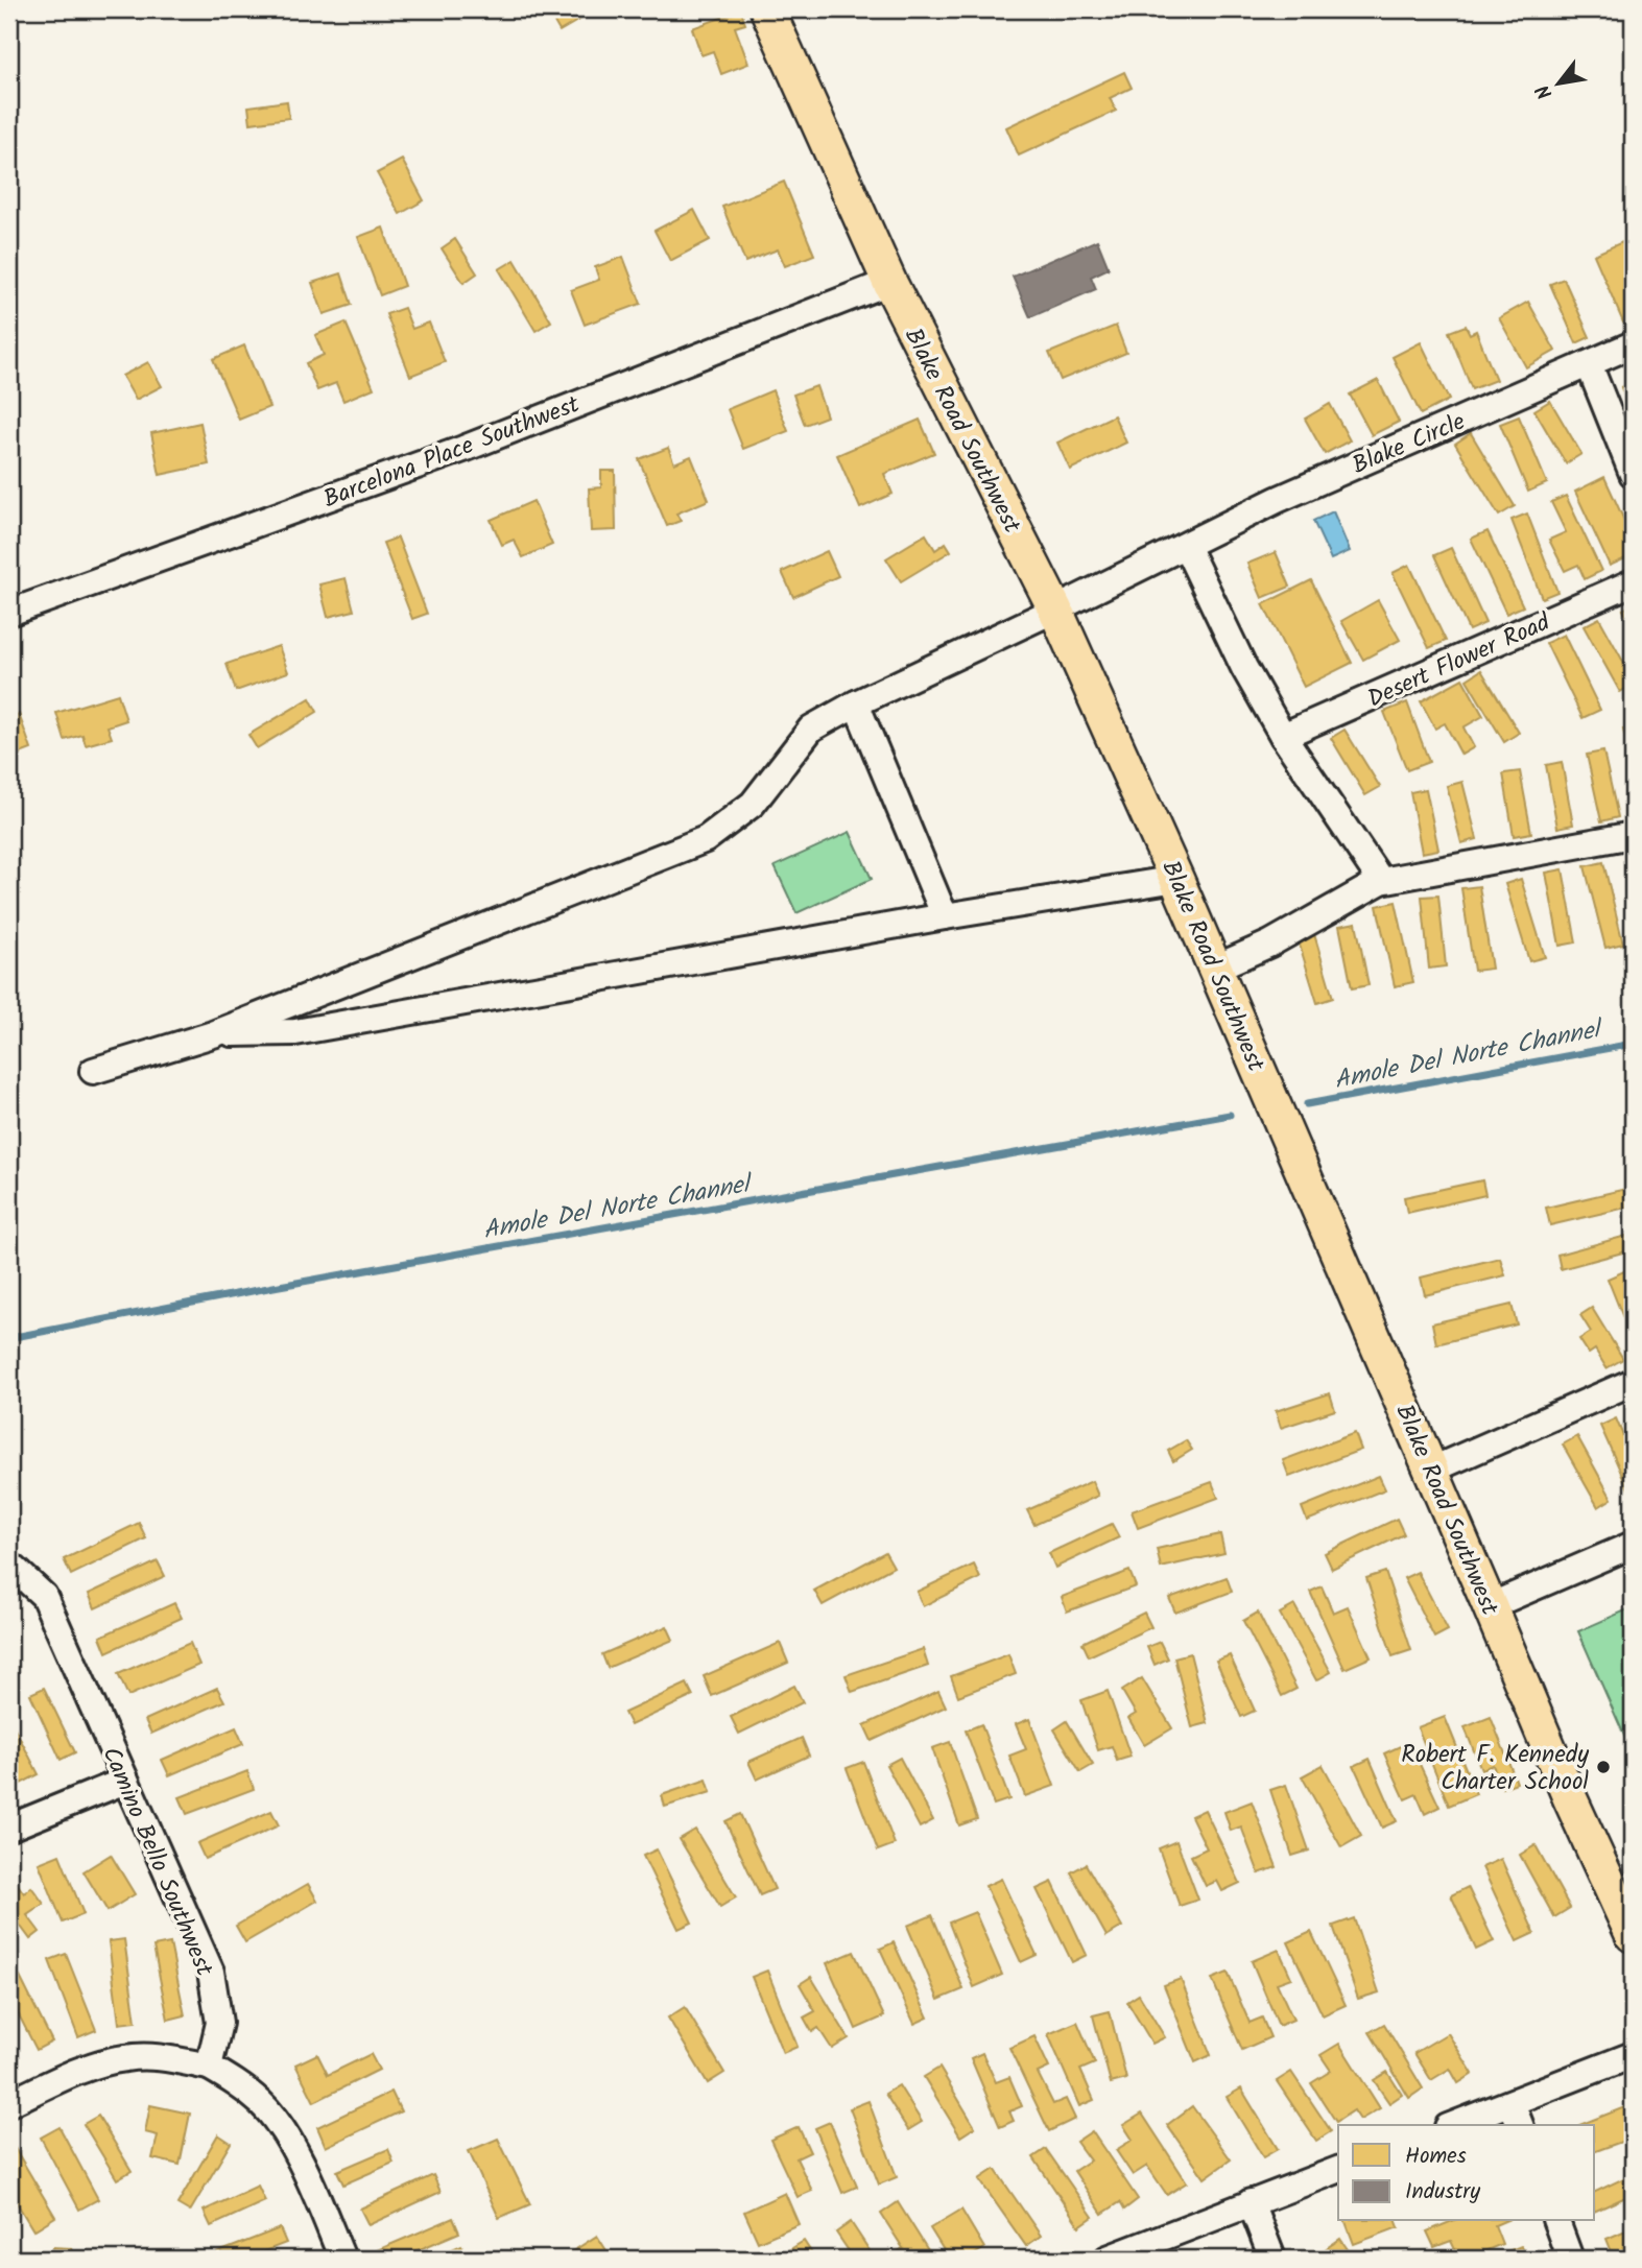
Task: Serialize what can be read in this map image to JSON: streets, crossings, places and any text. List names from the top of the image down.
{
  "streets": {
    "main road": ["Blake Road Southwest"],
    "street": [
      "Blake Circle",
      "Barcelona Place Southwest",
      "Desert Flower Road",
      "Camino Bello Southwest"
    ]
  },
  "crossings": [
    ["Blake Road Southwest", "Blake Circle"],
    ["Blake Road Southwest", "Barcelona Place Southwest"]
  ],
  "water": ["Amole Del Norte Channel"],
  "places": ["Robert F. Kennedy Charter School"],
  "legend": ["Homes", "Industry"],
  "north": "bottom left"
}
